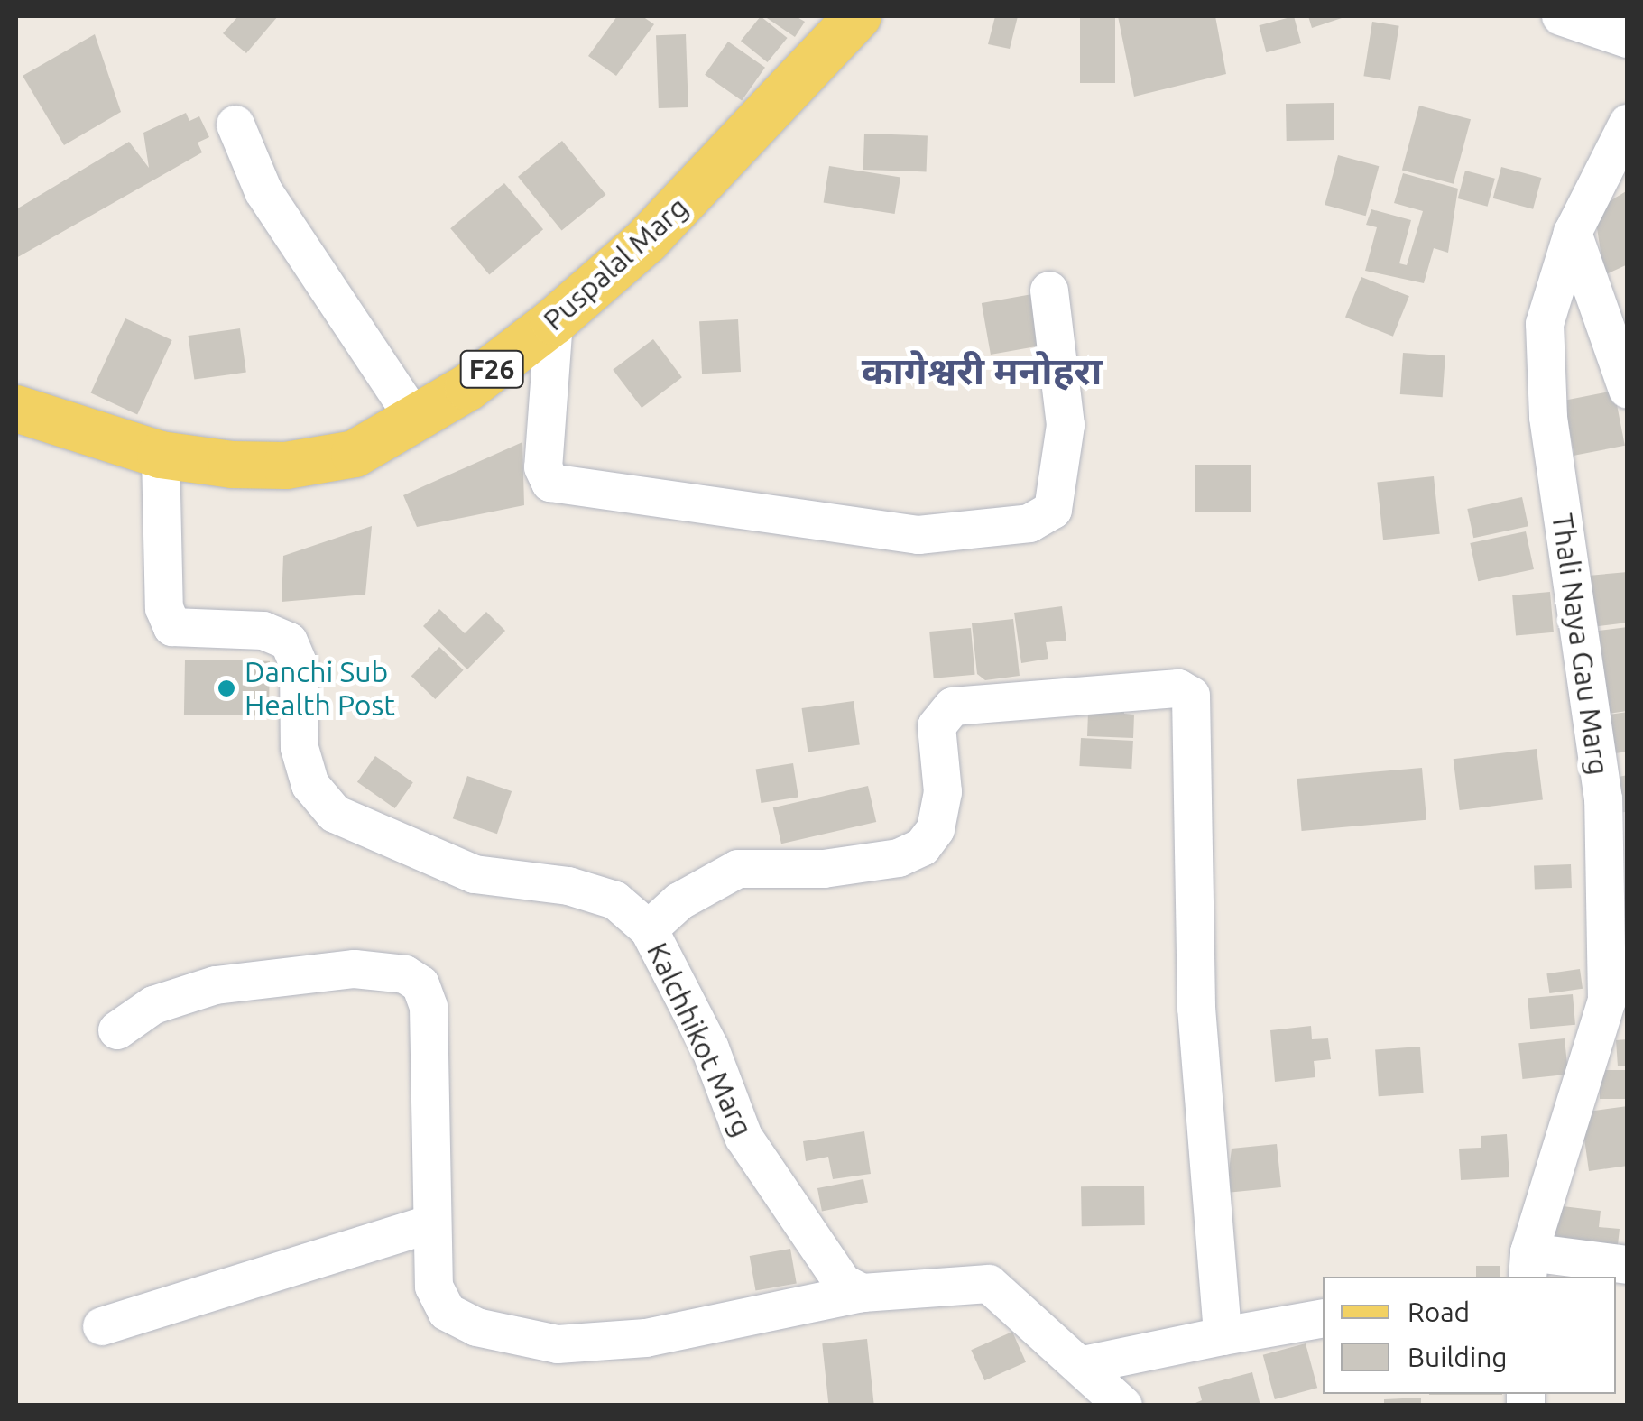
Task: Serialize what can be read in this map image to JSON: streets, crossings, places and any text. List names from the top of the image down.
{
  "streets": {
    "main road": ["Puspalal Marg", "F26"],
    "street": ["Thali Naya Gau Marg", "Kalchhikot Marg"]
  },
  "crossings": [
    ["Puspalal Marg", "Kalchhikot Marg"]
  ],
  "districts": ["कागेश्वरी मनोहरा"],
  "places": ["Danchi Sub Health Post"],
  "legend": ["Road", "Building"]
}
